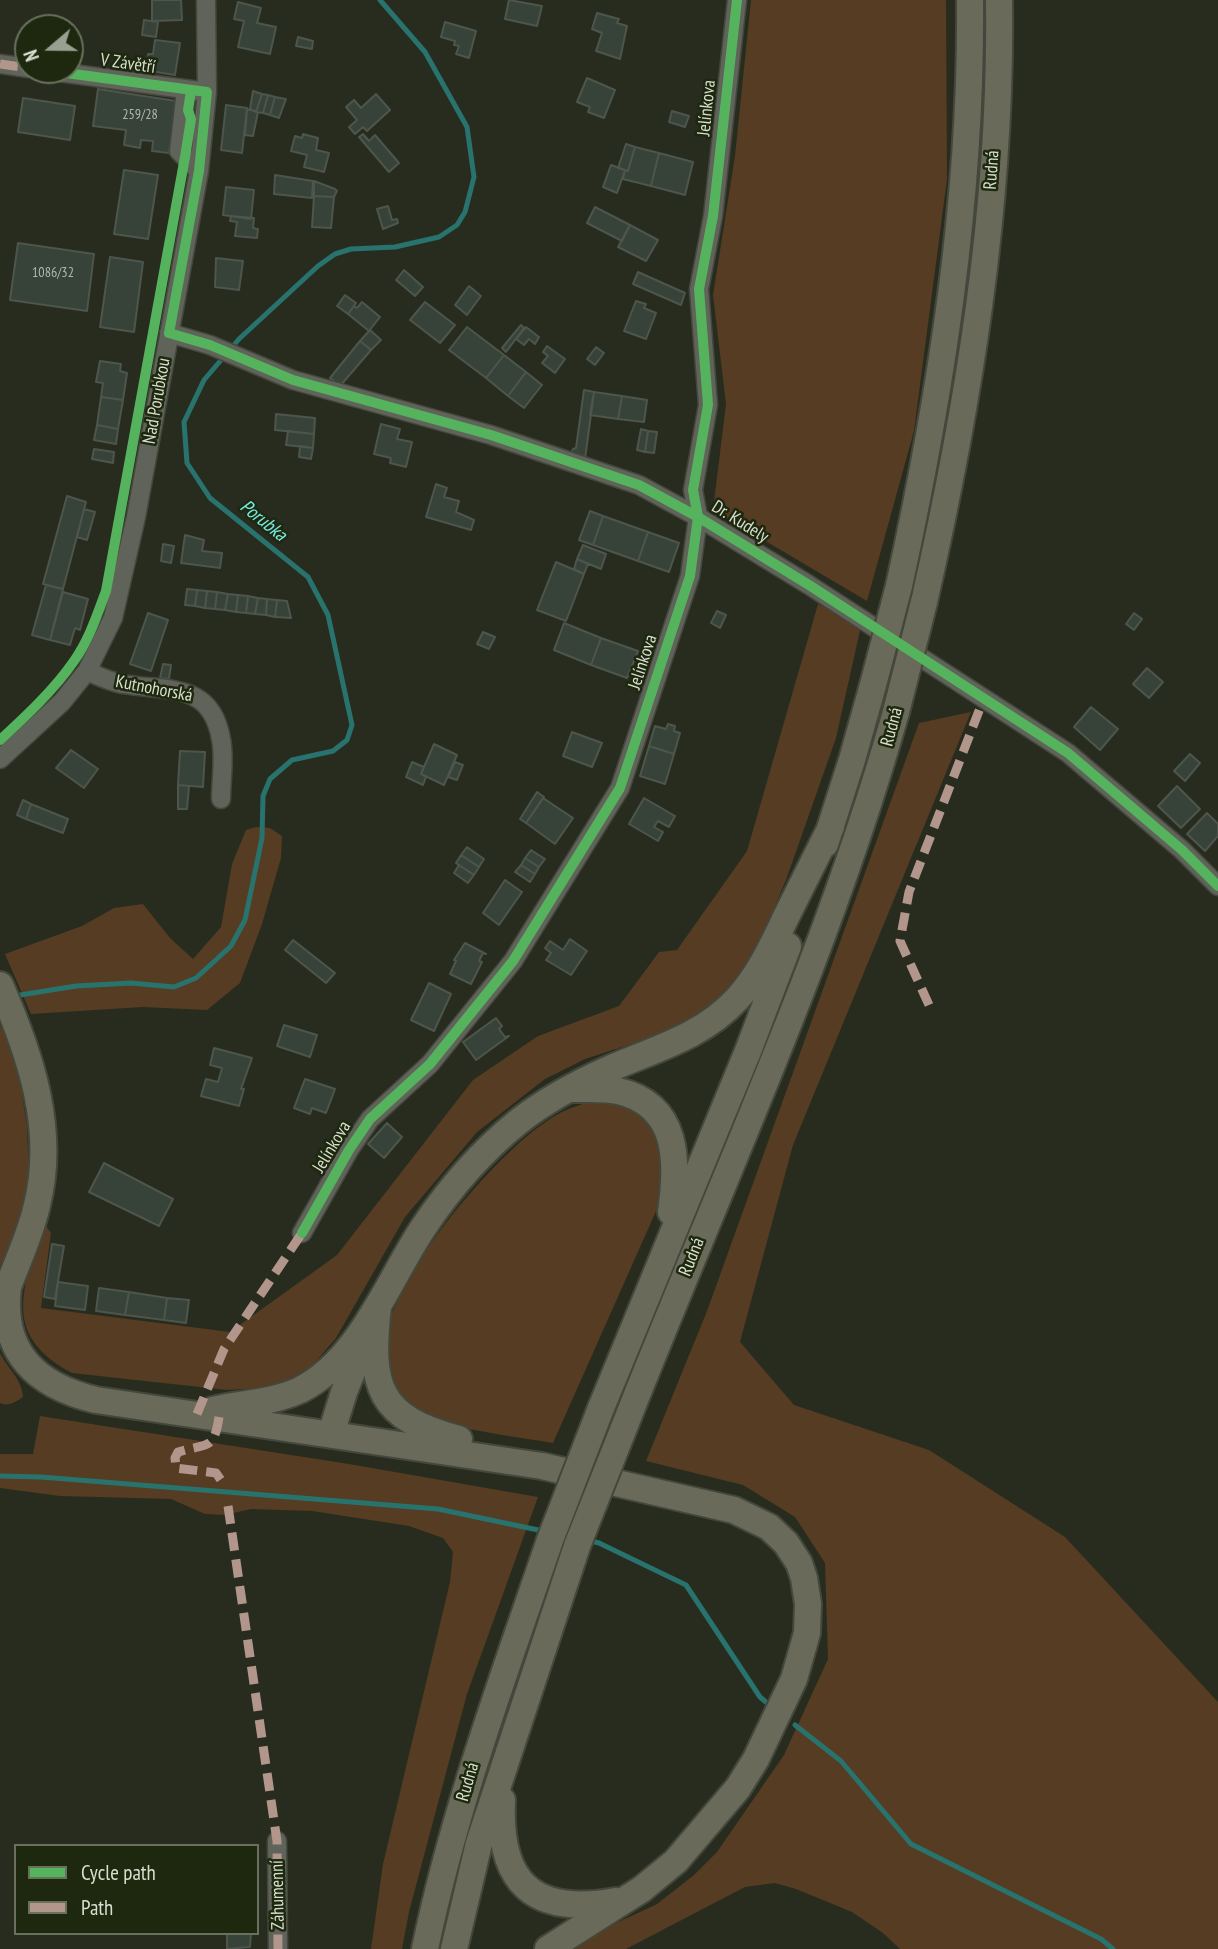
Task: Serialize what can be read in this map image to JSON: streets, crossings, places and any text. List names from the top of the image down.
{
  "streets": {
    "highway": ["Rudná"],
    "street": [
      "V Závětří",
      "Jelínkova",
      "Nad Porubkou",
      "Dr. Kudely",
      "Kutnohorská",
      "Záhumenní"
    ]
  },
  "crossings": [
    ["V Závětří", "Nad Porubkou"],
    ["Jelínkova", "Dr. Kudely"],
    ["Nad Porubkou", "Dr. Kudely"],
    ["Nad Porubkou", "Kutnohorská"]
  ],
  "water": ["Porubka"],
  "house_numbers": ["259/28", "1086/32"],
  "legend": ["Cycle path", "Path"],
  "north": "left"
}
